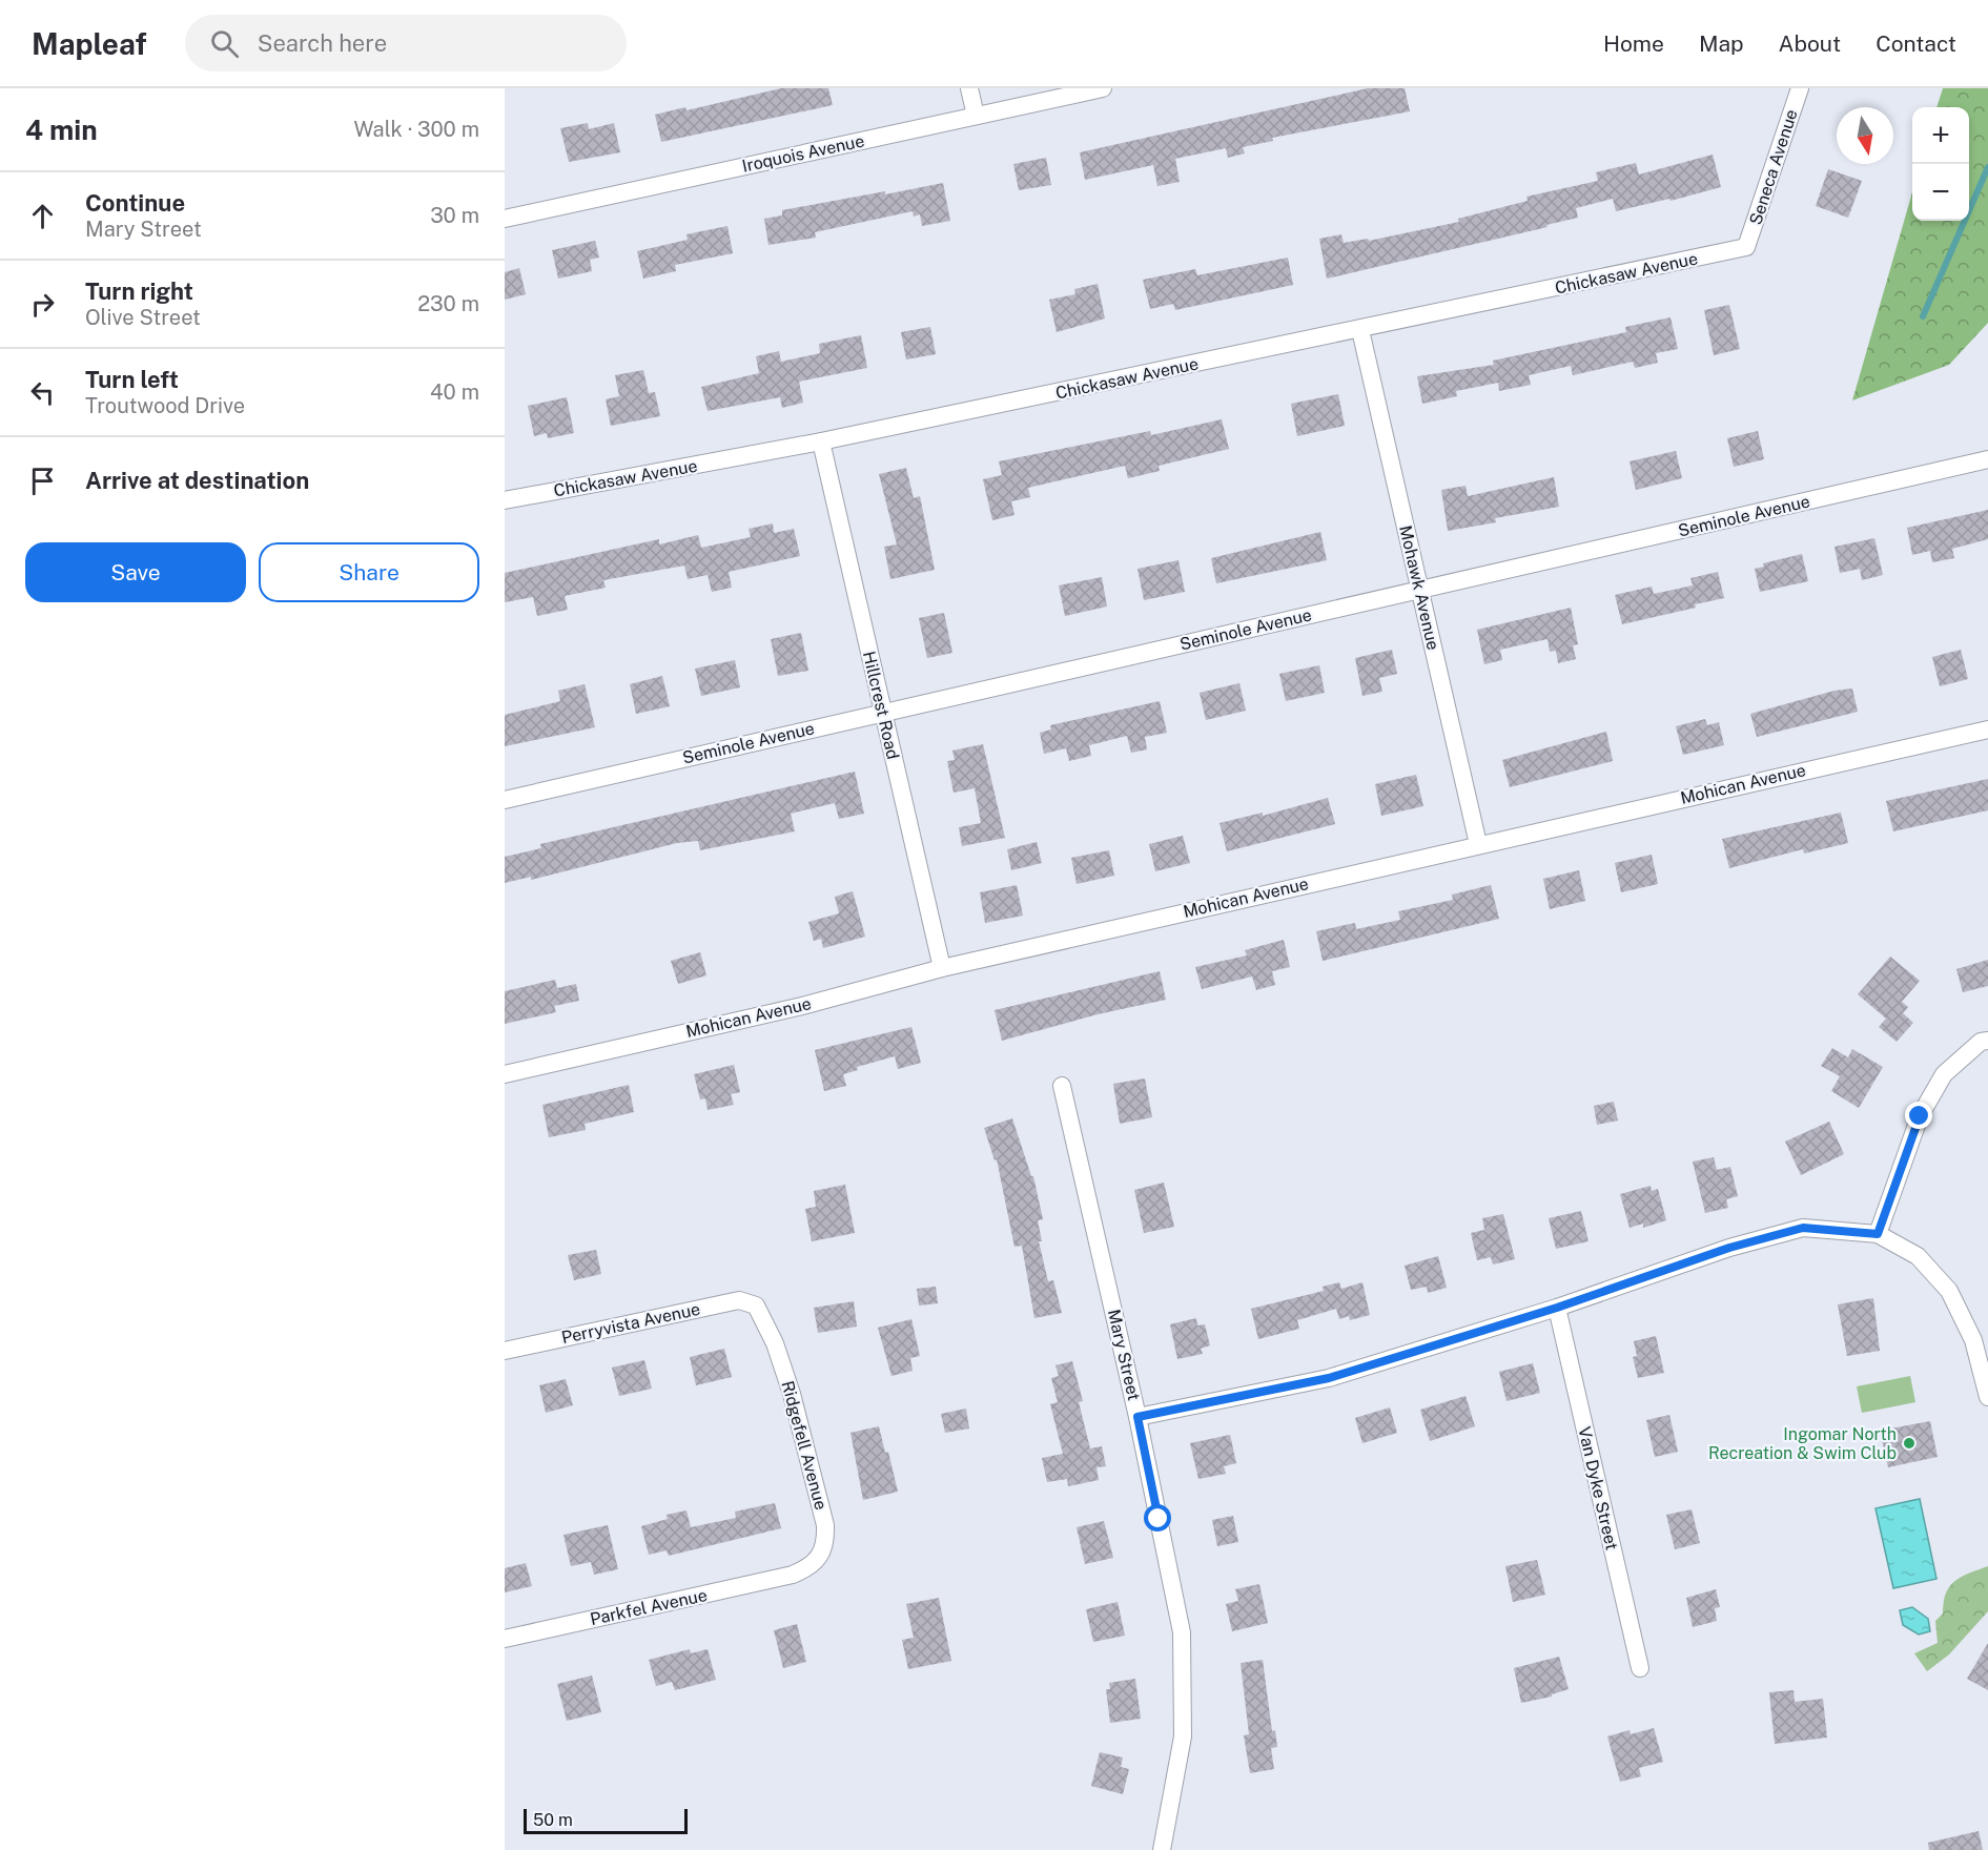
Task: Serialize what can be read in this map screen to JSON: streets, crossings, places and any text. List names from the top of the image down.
{
  "streets": {
    "street": [
      "Iroquois Avenue",
      "Seneca Avenue",
      "Chickasaw Avenue",
      "Seminole Avenue",
      "Mohawk Avenue",
      "Hillcrest Road",
      "Mohican Avenue",
      "Perryvista Avenue",
      "Mary Street",
      "Ridgefell Avenue",
      "Van Dyke Street",
      "Parkfel Avenue"
    ]
  },
  "crossings": [
    ["Seneca Avenue", "Chickasaw Avenue"],
    ["Chickasaw Avenue", "Mohawk Avenue"],
    ["Chickasaw Avenue", "Hillcrest Road"],
    ["Seminole Avenue", "Mohawk Avenue"],
    ["Seminole Avenue", "Hillcrest Road"],
    ["Mohawk Avenue", "Mohican Avenue"],
    ["Hillcrest Road", "Mohican Avenue"],
    ["Perryvista Avenue", "Ridgefell Avenue"],
    ["Ridgefell Avenue", "Parkfel Avenue"]
  ],
  "places": ["Ingomar North Recreation & Swim Club"],
  "scale_bar": "50 m",
  "north": "bottom",
  "page": {
    "header": "Mapleaf",
    "search": "Search here",
    "nav": [
      "Home",
      "Map",
      "About",
      "Contact"
    ],
    "heading": ["4 min", "Walk · 300 m"],
    "map_buttons": ["+", "−"],
    "list": [
      ["Continue", "Mary Street", "30 m"],
      ["Turn right", "Olive Street", "230 m"],
      ["Turn left", "Troutwood Drive", "40 m"],
      "Arrive at destination"
    ],
    "buttons": ["Save", "Share"],
    "scale": "50 m"
  }
}
